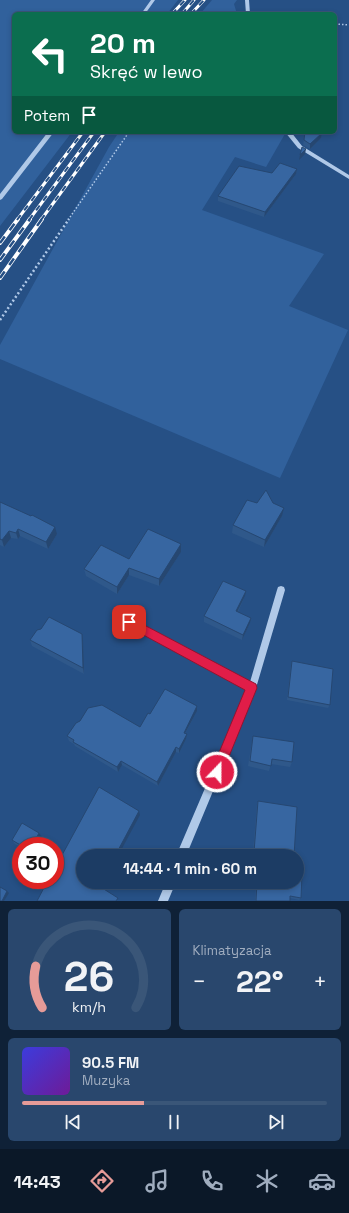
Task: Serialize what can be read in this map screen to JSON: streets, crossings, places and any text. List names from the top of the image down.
{
  "page": {
    "turn": ["20 m", "Skręć w lewo"],
    "then": "Potem",
    "limit": "30",
    "trip": "14:44 · 1 min · 60 m",
    "tile": "Klimatyzacja",
    "heat": ["−", "22°", "+"],
    "song": ["90.5 FM", "Muzyka"],
    "tabs": "14:43",
    "gauge": ["26", "km/h"]
  }
}
